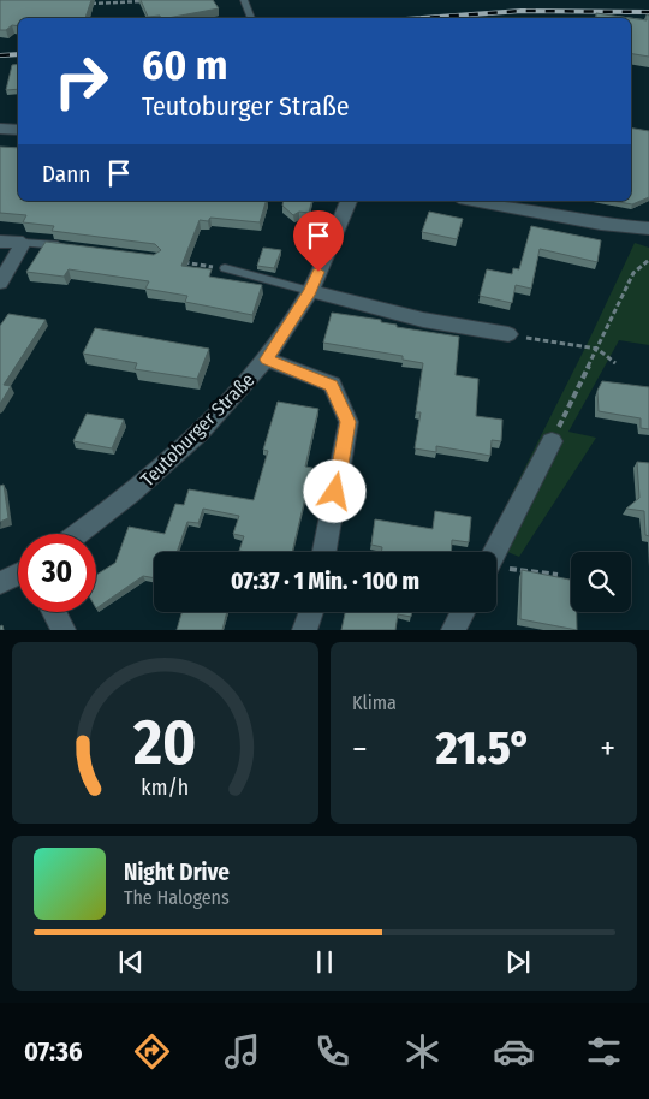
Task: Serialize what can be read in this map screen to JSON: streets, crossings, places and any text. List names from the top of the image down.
{
  "streets": {
    "street": ["Teutoburger Straße"]
  },
  "page": {
    "turn": ["60 m", "Teutoburger Straße"],
    "then": "Dann",
    "limit": "30",
    "trip": "07:37 · 1 Min. · 100 m",
    "tile": "Klima",
    "heat": ["−", "21.5°", "+"],
    "song": ["Night Drive", "The Halogens"],
    "tabs": "07:36",
    "gauge": ["20", "km/h"]
  }
}
